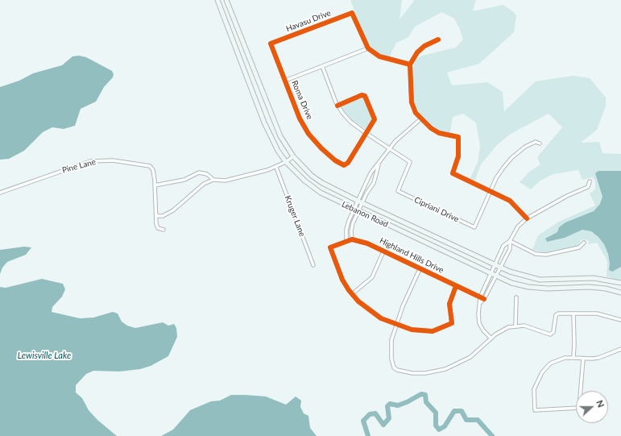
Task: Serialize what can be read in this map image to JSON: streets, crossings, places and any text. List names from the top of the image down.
{
  "streets": {
    "main road": ["Lebanon Road"],
    "street": [
      "Havasu Drive",
      "Roma Drive",
      "Pine Lane",
      "Cipriani Drive",
      "Kruger Lane",
      "Highland Hills Drive"
    ]
  },
  "crossings": [
    ["Havasu Drive", "Roma Drive"]
  ],
  "water": ["Lewisville Lake"],
  "north": "right"
}
